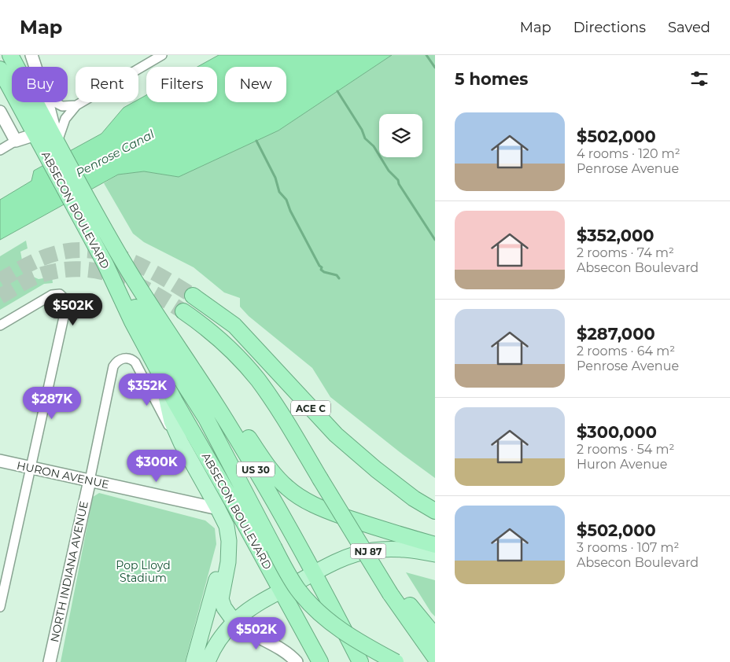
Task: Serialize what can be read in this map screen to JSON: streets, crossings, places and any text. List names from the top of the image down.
{
  "streets": {
    "highway": ["ABSECON BOULEVARD", "ACE C", "US 30"],
    "main road": ["NJ 87"],
    "street": ["HURON AVENUE", "NORTH INDIANA AVENUE"]
  },
  "crossings": [
    ["ABSECON BOULEVARD", "HURON AVENUE"],
    ["ABSECON BOULEVARD", "NJ 87"],
    ["ABSECON BOULEVARD", "NORTH INDIANA AVENUE"],
    ["HURON AVENUE", "NORTH INDIANA AVENUE"]
  ],
  "water": ["Penrose Canal"],
  "parks": ["Pop Lloyd Stadium"],
  "page": {
    "header": "Map",
    "nav": ["Map", "Directions", "Saved"],
    "heading": "5 homes",
    "chip": [
      "Buy",
      "Rent",
      "Filters",
      "New"
    ],
    "list": [
      {
        "name": "$502,000",
        "note": "4 rooms · 120 m² · Penrose Avenue"
      },
      {
        "name": "$352,000",
        "note": "2 rooms · 74 m² · Absecon Boulevard"
      },
      {
        "name": "$287,000",
        "note": "2 rooms · 64 m² · Penrose Avenue"
      },
      {
        "name": "$300,000",
        "note": "2 rooms · 54 m² · Huron Avenue"
      },
      {
        "name": "$502,000",
        "note": "3 rooms · 107 m² · Absecon Boulevard"
      }
    ],
    "price": [
      "$502K",
      "$352K",
      "$287K",
      "$300K",
      "$502K"
    ]
  }
}
